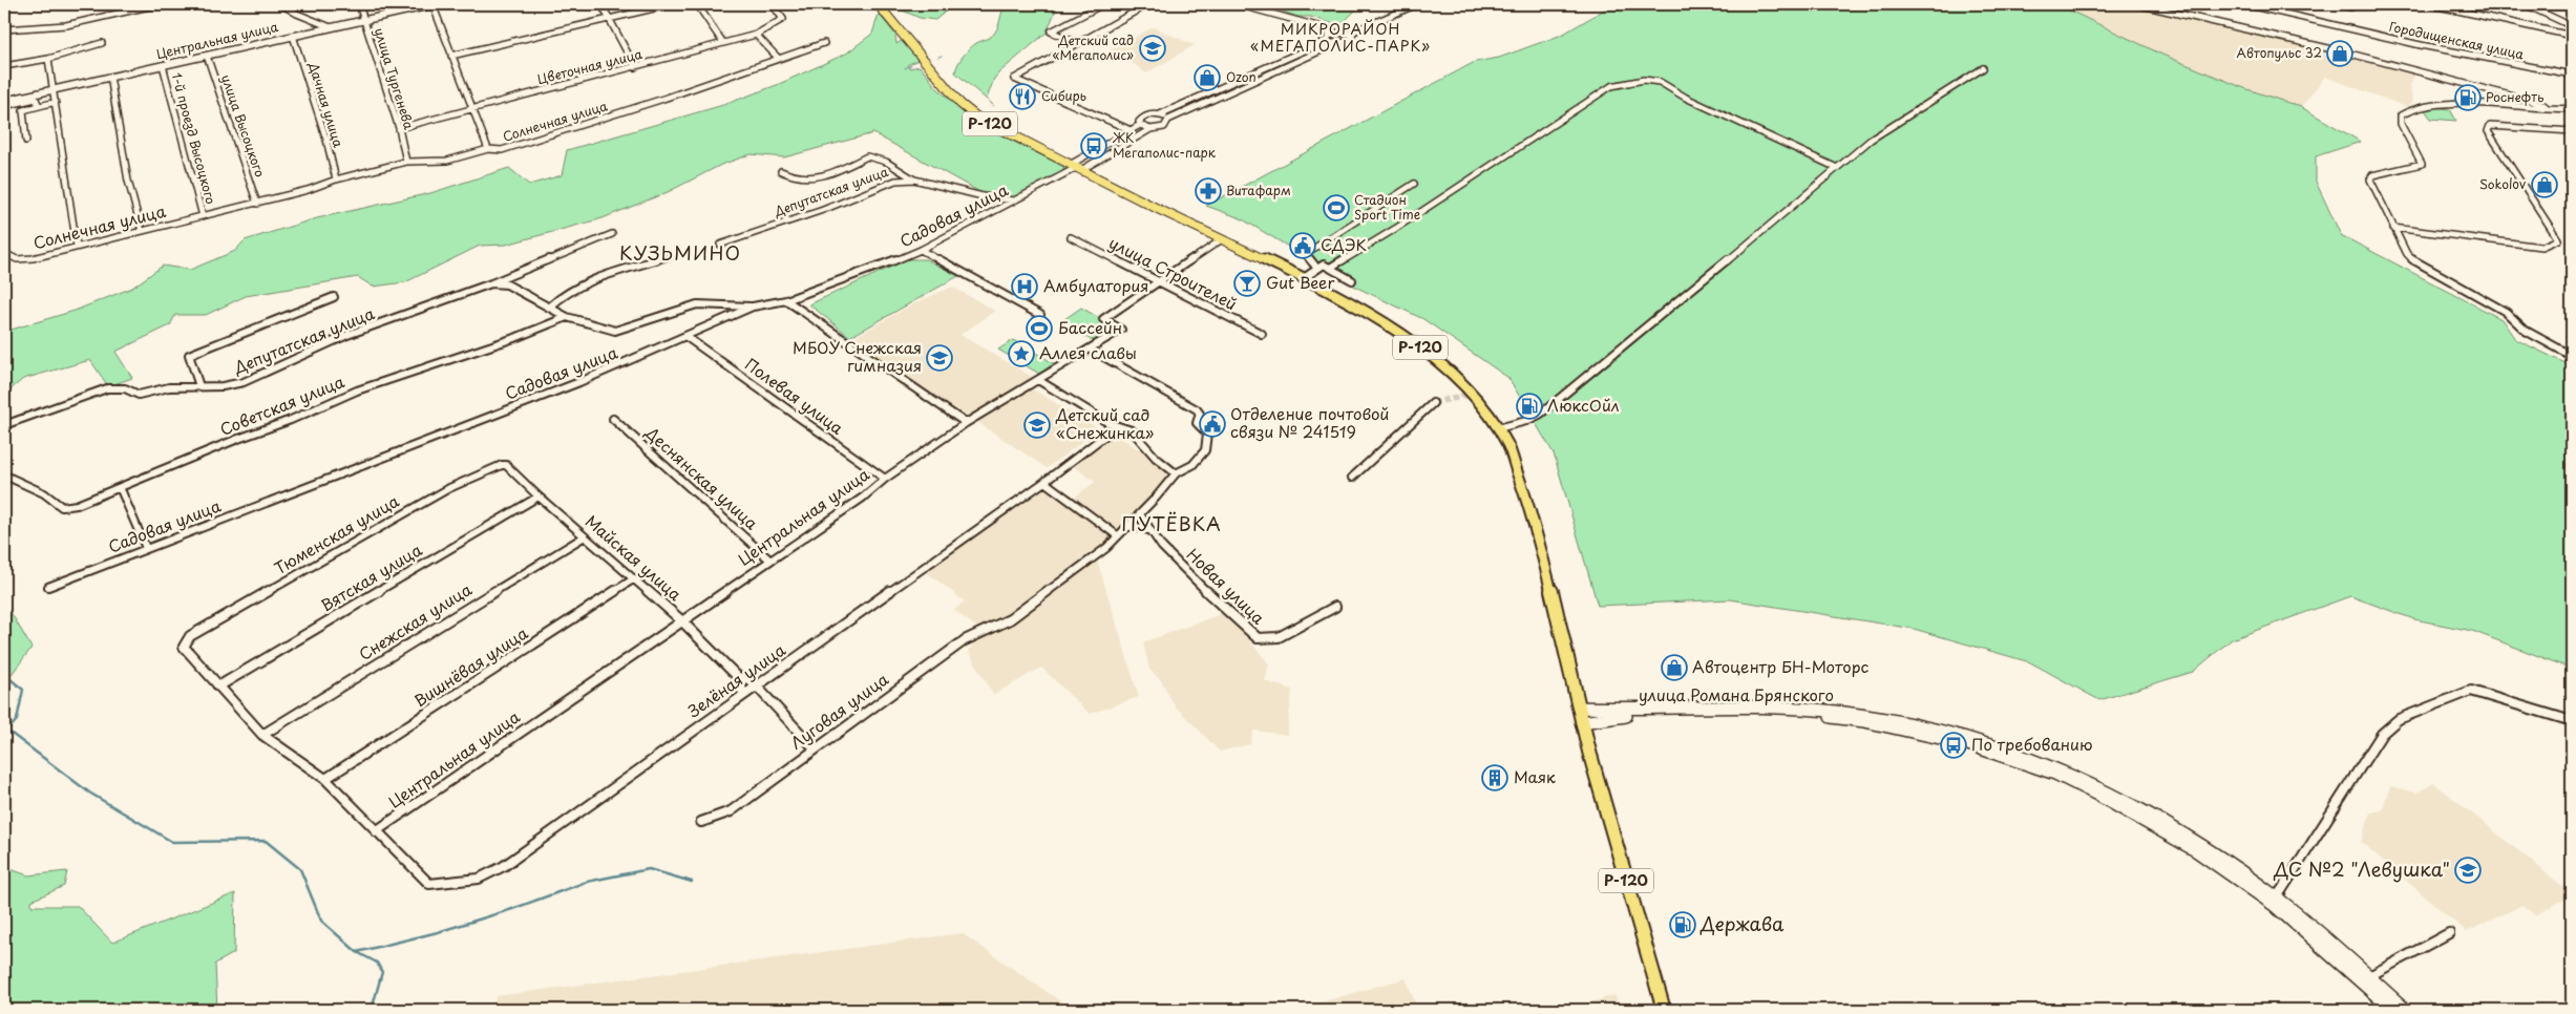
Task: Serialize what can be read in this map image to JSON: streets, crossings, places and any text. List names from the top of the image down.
{
  "streets": {
    "main road": ["Центральная улица", "Р-120", "улица Романа Брянского"],
    "street": [
      "Городищенская улица",
      "Цветочная улица",
      "улица Тургенева",
      "Дачная улица",
      "Солнечная улица",
      "улица Высоцкого",
      "1-й проезд Высоцкого",
      "Депутатская улица",
      "Садовая улица",
      "улица Строителей",
      "Полевая улица",
      "Советская улица",
      "Деснянская улица",
      "Тюменская улица",
      "Майская улица",
      "Вятская улица",
      "Новая улица",
      "Снежская улица",
      "Вишнёвая улица",
      "Зелёная улица",
      "Луговая улица"
    ]
  },
  "crossings": [
    ["Центральная улица", "улица Тургенева"],
    ["Центральная улица", "Дачная улица"],
    ["Центральная улица", "Р-120"],
    ["Центральная улица", "улица Высоцкого"],
    ["Центральная улица", "1-й проезд Высоцкого"],
    ["Центральная улица", "улица Строителей"],
    ["Центральная улица", "Полевая улица"],
    ["Центральная улица", "Деснянская улица"],
    ["Центральная улица", "Майская улица"],
    ["Центральная улица", "Зелёная улица"],
    ["Центральная улица", "Луговая улица"],
    ["Цветочная улица", "улица Тургенева"],
    ["улица Тургенева", "Солнечная улица"],
    ["Дачная улица", "Солнечная улица"],
    ["Солнечная улица", "улица Высоцкого"],
    ["Солнечная улица", "1-й проезд Высоцкого"],
    ["Р-120", "Садовая улица"],
    ["Р-120", "улица Романа Брянского"],
    ["Депутатская улица", "Садовая улица"],
    ["Садовая улица", "Полевая улица"],
    ["Тюменская улица", "Майская улица"],
    ["Тюменская улица", "Вятская улица"],
    ["Майская улица", "Вятская улица"],
    ["Майская улица", "Снежская улица"],
    ["Майская улица", "Вишнёвая улица"],
    ["Новая улица", "Луговая улица"]
  ],
  "districts": ["МИКРОРАЙОН «МЕГАПОЛИС-ПАРК»", "КУЗЬМИНО", "ПУТЁВКА"],
  "places": {
    "school or university": [
      "Детский сад «Мегаполис»",
      "МБОУ Снежская гимназия",
      "Детский сад «Снежинка»",
      "ДС №2 \"Левушка\""
    ],
    "shop": [
      "Автопульс 32",
      "Ozon",
      "Sokolov",
      "Автоцентр БН-Моторс"
    ],
    "restaurant": ["Сибирь"],
    "fuel station": ["Роснефть", "ЛюксОйл", "Держава"],
    "bus stop": ["ЖК Мегаполис-парк", "По требованию"],
    "pharmacy": ["Витафарм"],
    "sports": ["Стадион Sport Time", "Бассейн"],
    "public building": ["СДЭК", "Отделение почтовой связи № 241519"],
    "bar": ["Gut Beer"],
    "hospital": ["Амбулатория"],
    "place": ["Аллея славы"],
    "building": ["Маяк"]
  }
}
